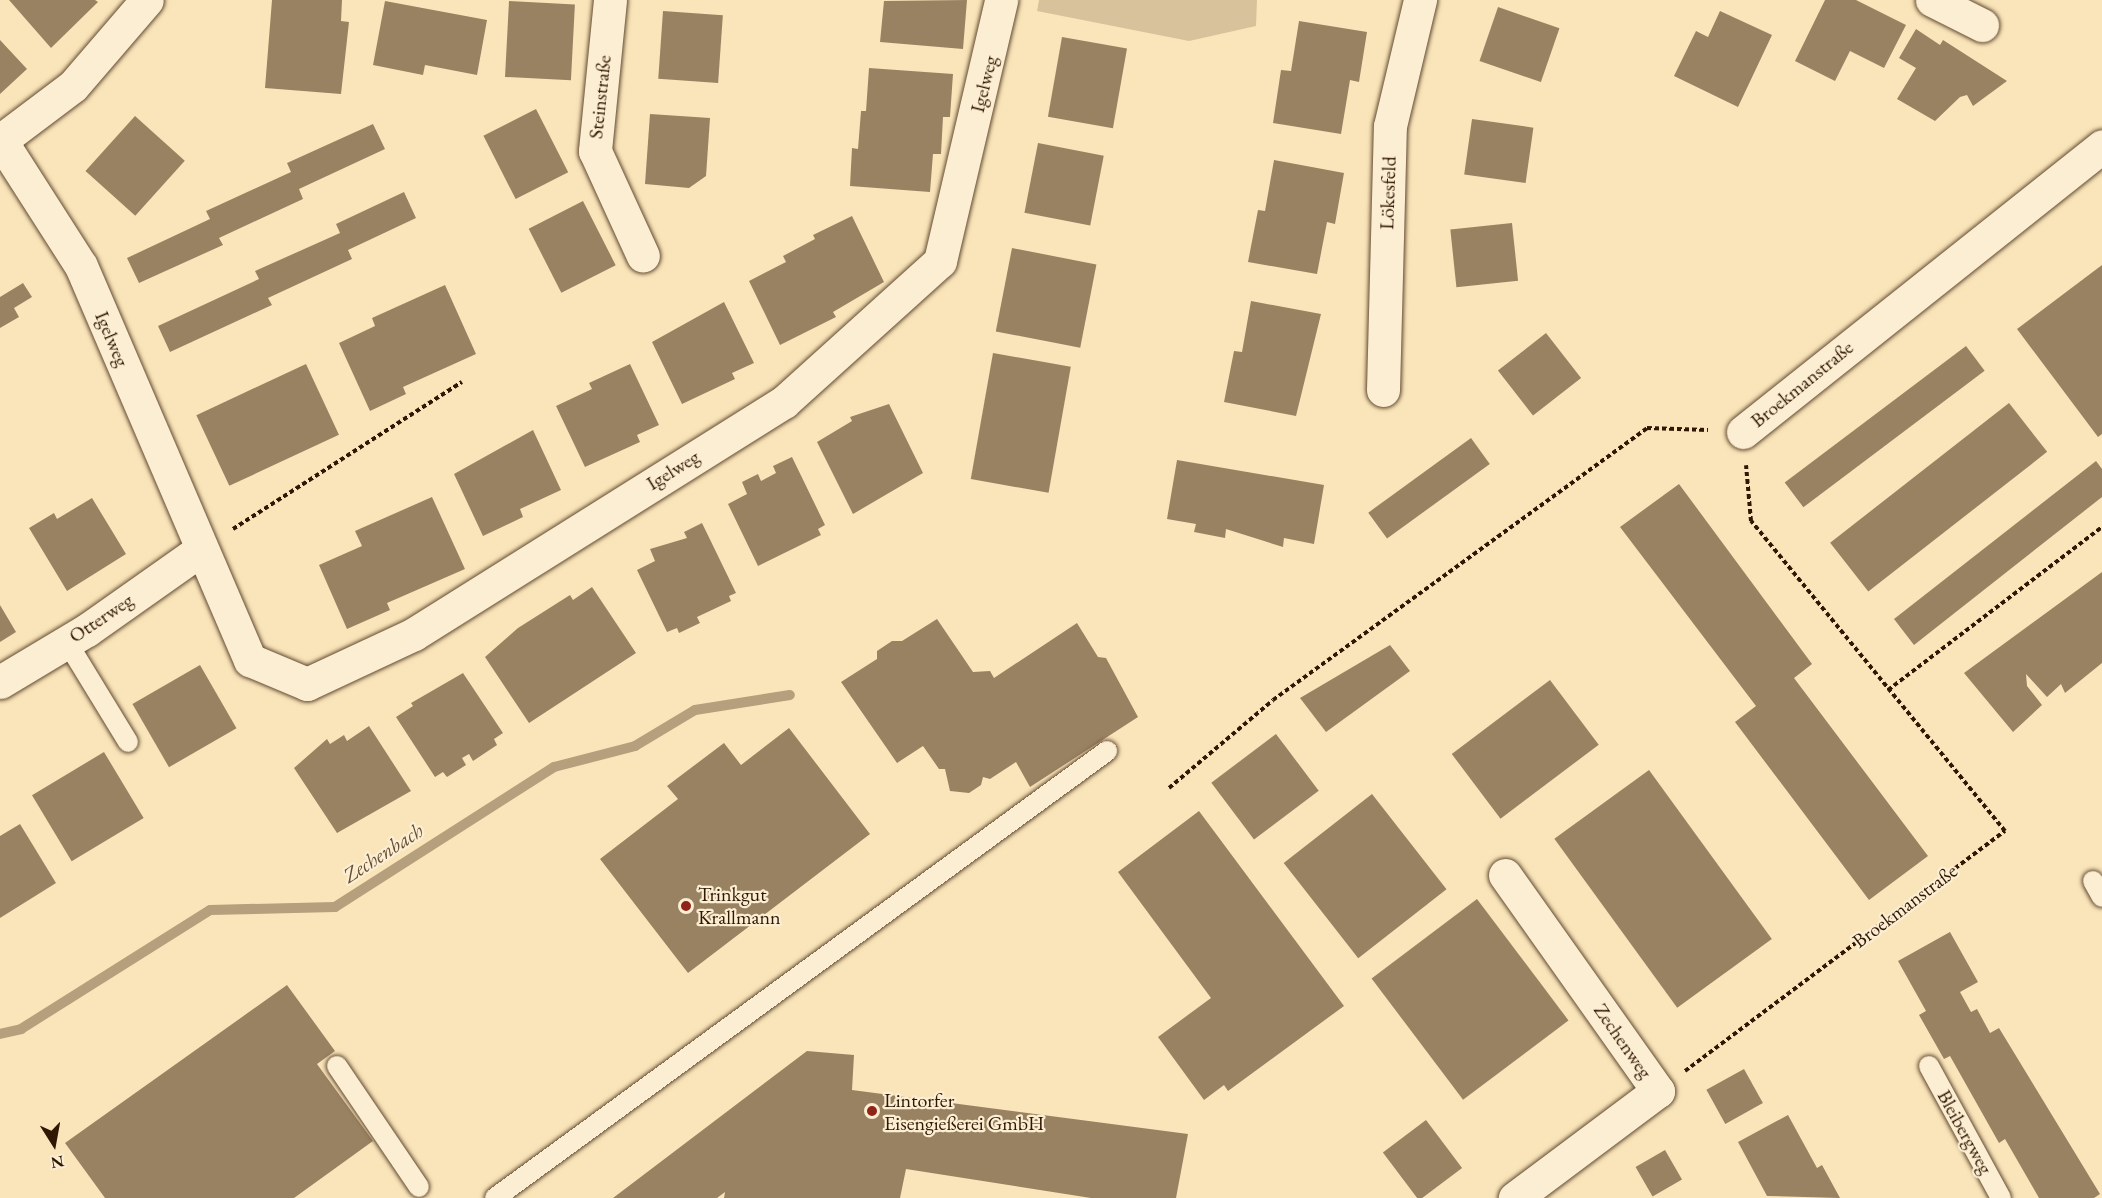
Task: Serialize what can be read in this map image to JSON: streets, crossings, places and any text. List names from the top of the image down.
{
  "streets": {
    "street": [
      "Igelweg",
      "Steinstraße",
      "Lökesfeld",
      "Broekmanstraße",
      "Otterweg",
      "Zechenweg"
    ],
    "lane": ["Bleibergweg"]
  },
  "crossings": [
    ["Igelweg", "Otterweg"],
    ["Broekmanstraße", "Zechenweg"]
  ],
  "water": ["Zechenbach"],
  "places": ["Trinkgut Krallmann", "Lintorfer Eisengießerei GmbH"],
  "north": "bottom"
}
